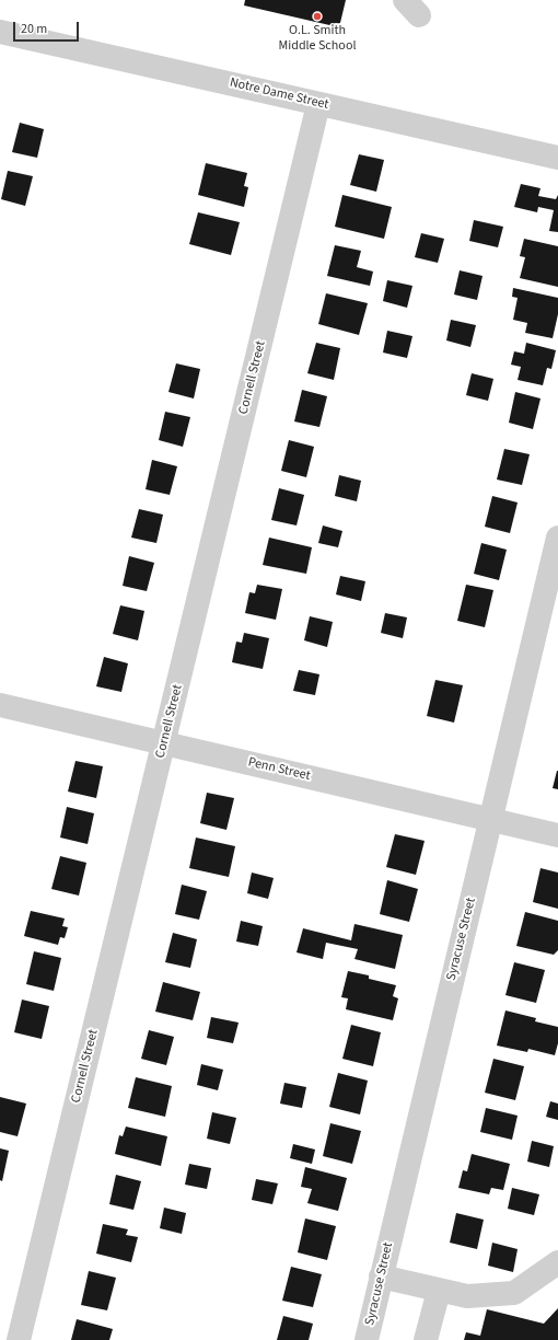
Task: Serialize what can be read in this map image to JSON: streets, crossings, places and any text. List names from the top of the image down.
{
  "streets": {
    "street": [
      "Notre Dame Street",
      "Cornell Street",
      "Penn Street",
      "Syracuse Street"
    ]
  },
  "crossings": [
    ["Notre Dame Street", "Cornell Street"],
    ["Cornell Street", "Penn Street"],
    ["Penn Street", "Syracuse Street"]
  ],
  "places": ["O.L. Smith Middle School"],
  "scale_bar": "20 m"
}
